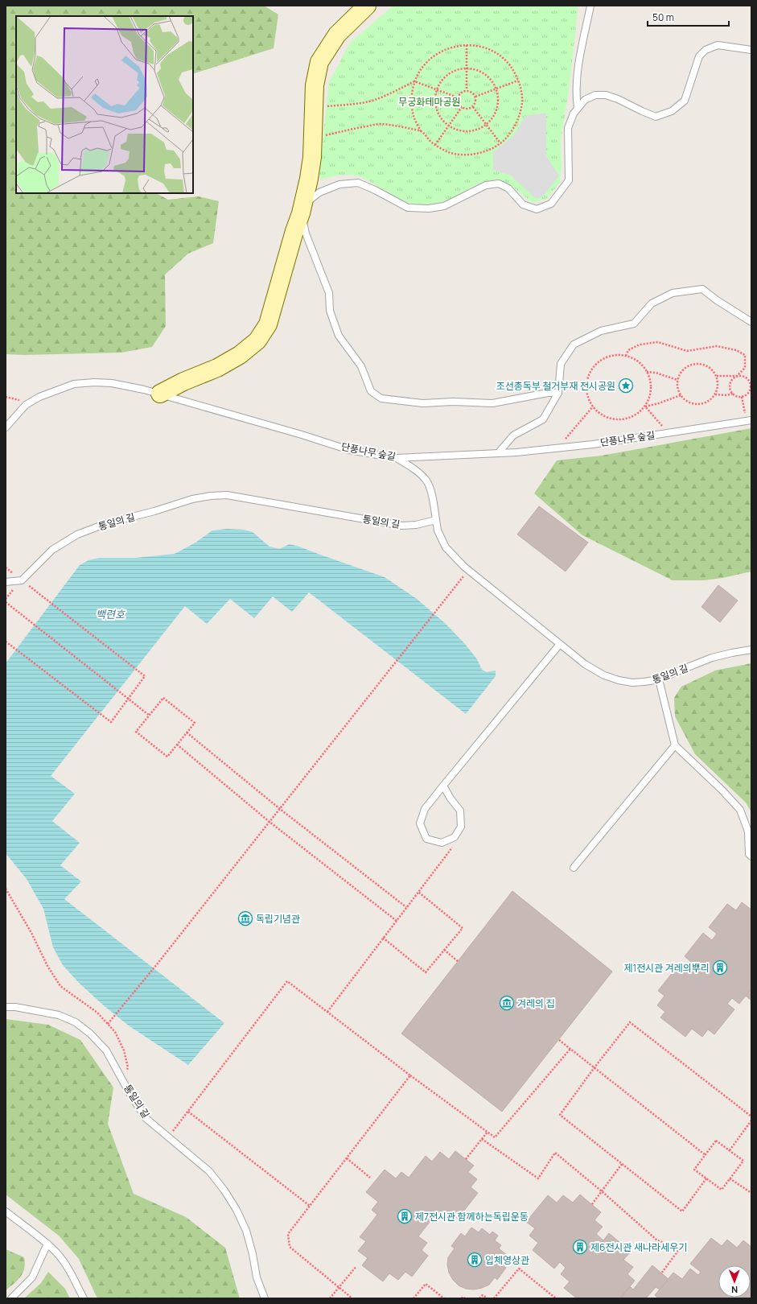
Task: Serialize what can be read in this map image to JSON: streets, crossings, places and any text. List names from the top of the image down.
{
  "streets": {
    "lane": ["단풍나무 숲길", "통일의 길"]
  },
  "water": ["백련호"],
  "parks": ["무궁화테마공원"],
  "places": {
    "place": ["조선총독부 철거부재 전시공원"],
    "museum": ["독립기념관", "겨레의 집"],
    "building": [
      "제1전시관 겨레의뿌리",
      "제7전시관 함께하는독립운동",
      "제6전시관 새나라세우기",
      "입체영상관"
    ]
  },
  "scale_bar": "50 m",
  "north": "bottom"
}
